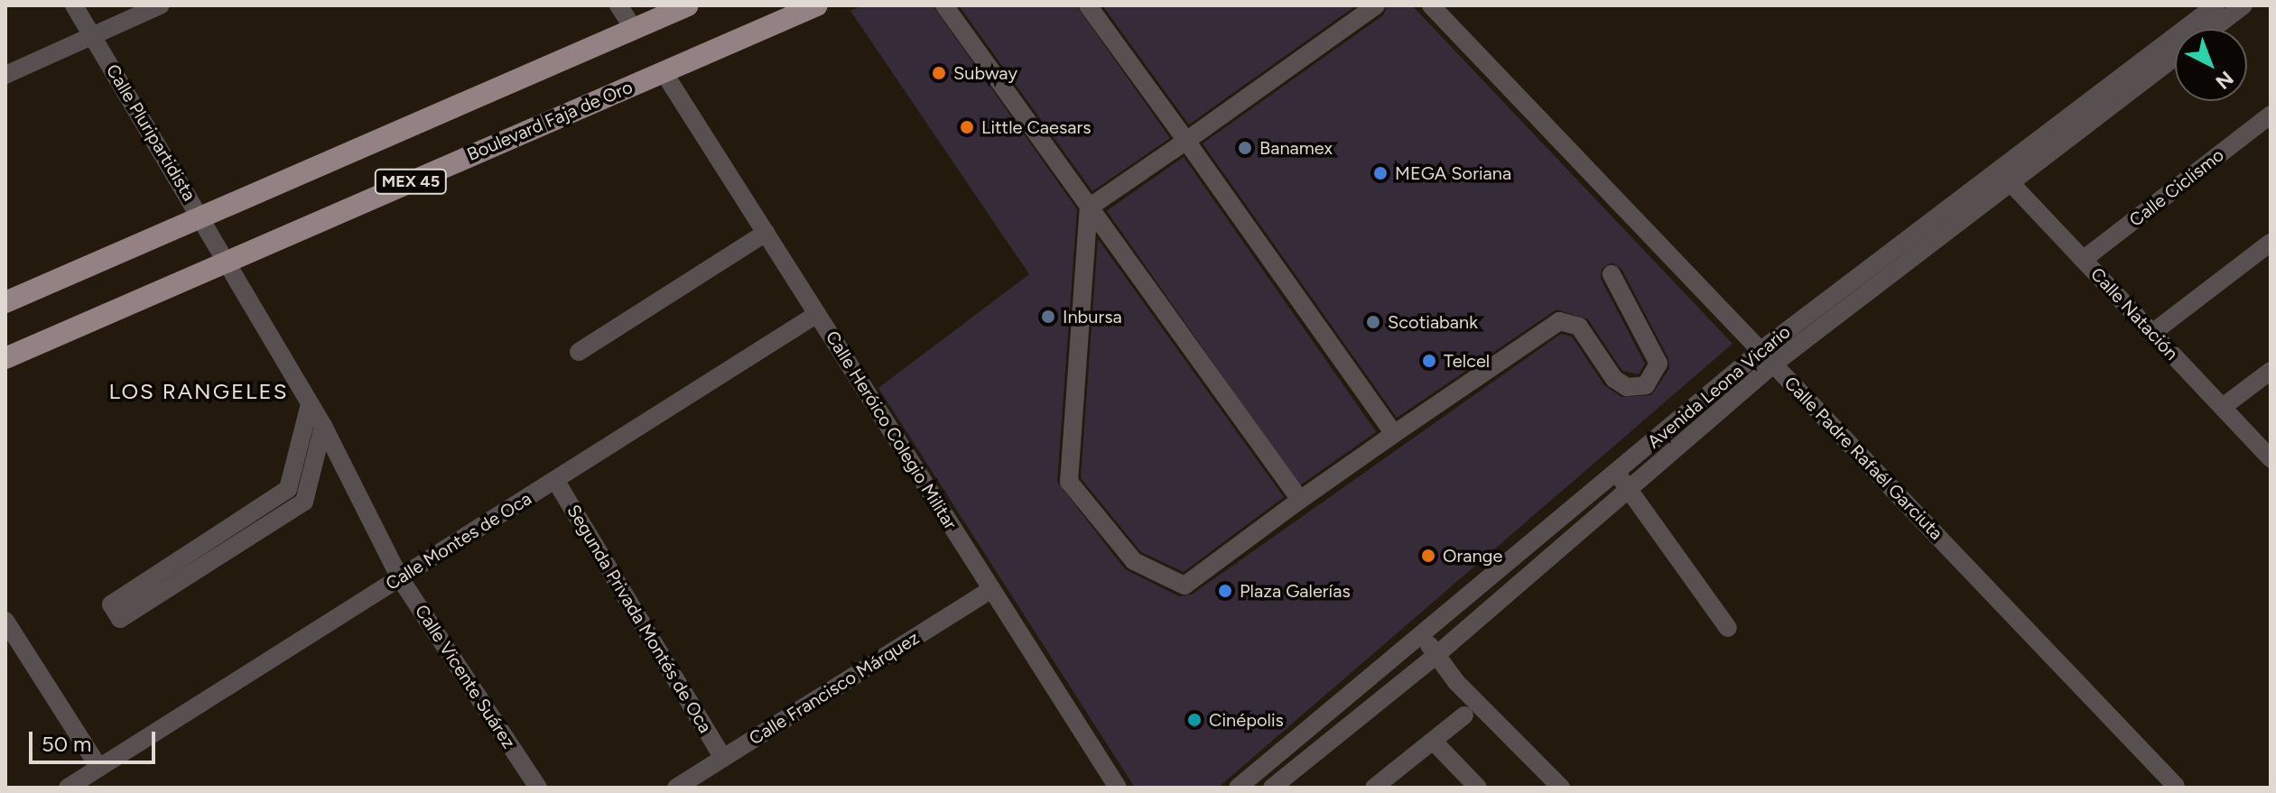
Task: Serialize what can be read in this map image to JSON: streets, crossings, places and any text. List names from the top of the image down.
{
  "streets": {
    "main road": ["Boulevard Faja de Oro", "MEX 45"],
    "street": [
      "Calle Pluripartidista",
      "Calle Ciclismo",
      "Calle Natación",
      "Avenida Leona Vicario",
      "Calle Heróico Colegio Militar",
      "Calle Padre Rafaél Garciuta",
      "Calle Montes de Oca",
      "Segunda Privada Montés de Oca",
      "Calle Vicente Suárez",
      "Calle Francisco Márquez"
    ]
  },
  "crossings": [
    ["Boulevard Faja de Oro", "Calle Pluripartidista"],
    ["Boulevard Faja de Oro", "Calle Heróico Colegio Militar"],
    ["Boulevard Faja de Oro", "Calle Vicente Suárez"],
    ["Calle Pluripartidista", "MEX 45"],
    ["Calle Pluripartidista", "Calle Vicente Suárez"],
    ["Calle Ciclismo", "Calle Natación"],
    ["Calle Natación", "Avenida Leona Vicario"],
    ["Avenida Leona Vicario", "Calle Padre Rafaél Garciuta"],
    ["Calle Heróico Colegio Militar", "Calle Montes de Oca"],
    ["Calle Heróico Colegio Militar", "Calle Francisco Márquez"],
    ["Calle Montes de Oca", "Segunda Privada Montés de Oca"],
    ["Calle Montes de Oca", "Calle Vicente Suárez"],
    ["Segunda Privada Montés de Oca", "Calle Francisco Márquez"]
  ],
  "districts": ["LOS RANGELES"],
  "places": [
    "Subway",
    "Little Caesars",
    "Banamex",
    "MEGA Soriana",
    "Inbursa",
    "Scotiabank",
    "Telcel",
    "Orange",
    "Plaza Galerías",
    "Cinépolis"
  ],
  "scale_bar": "50 m",
  "north": "bottom right"
}
